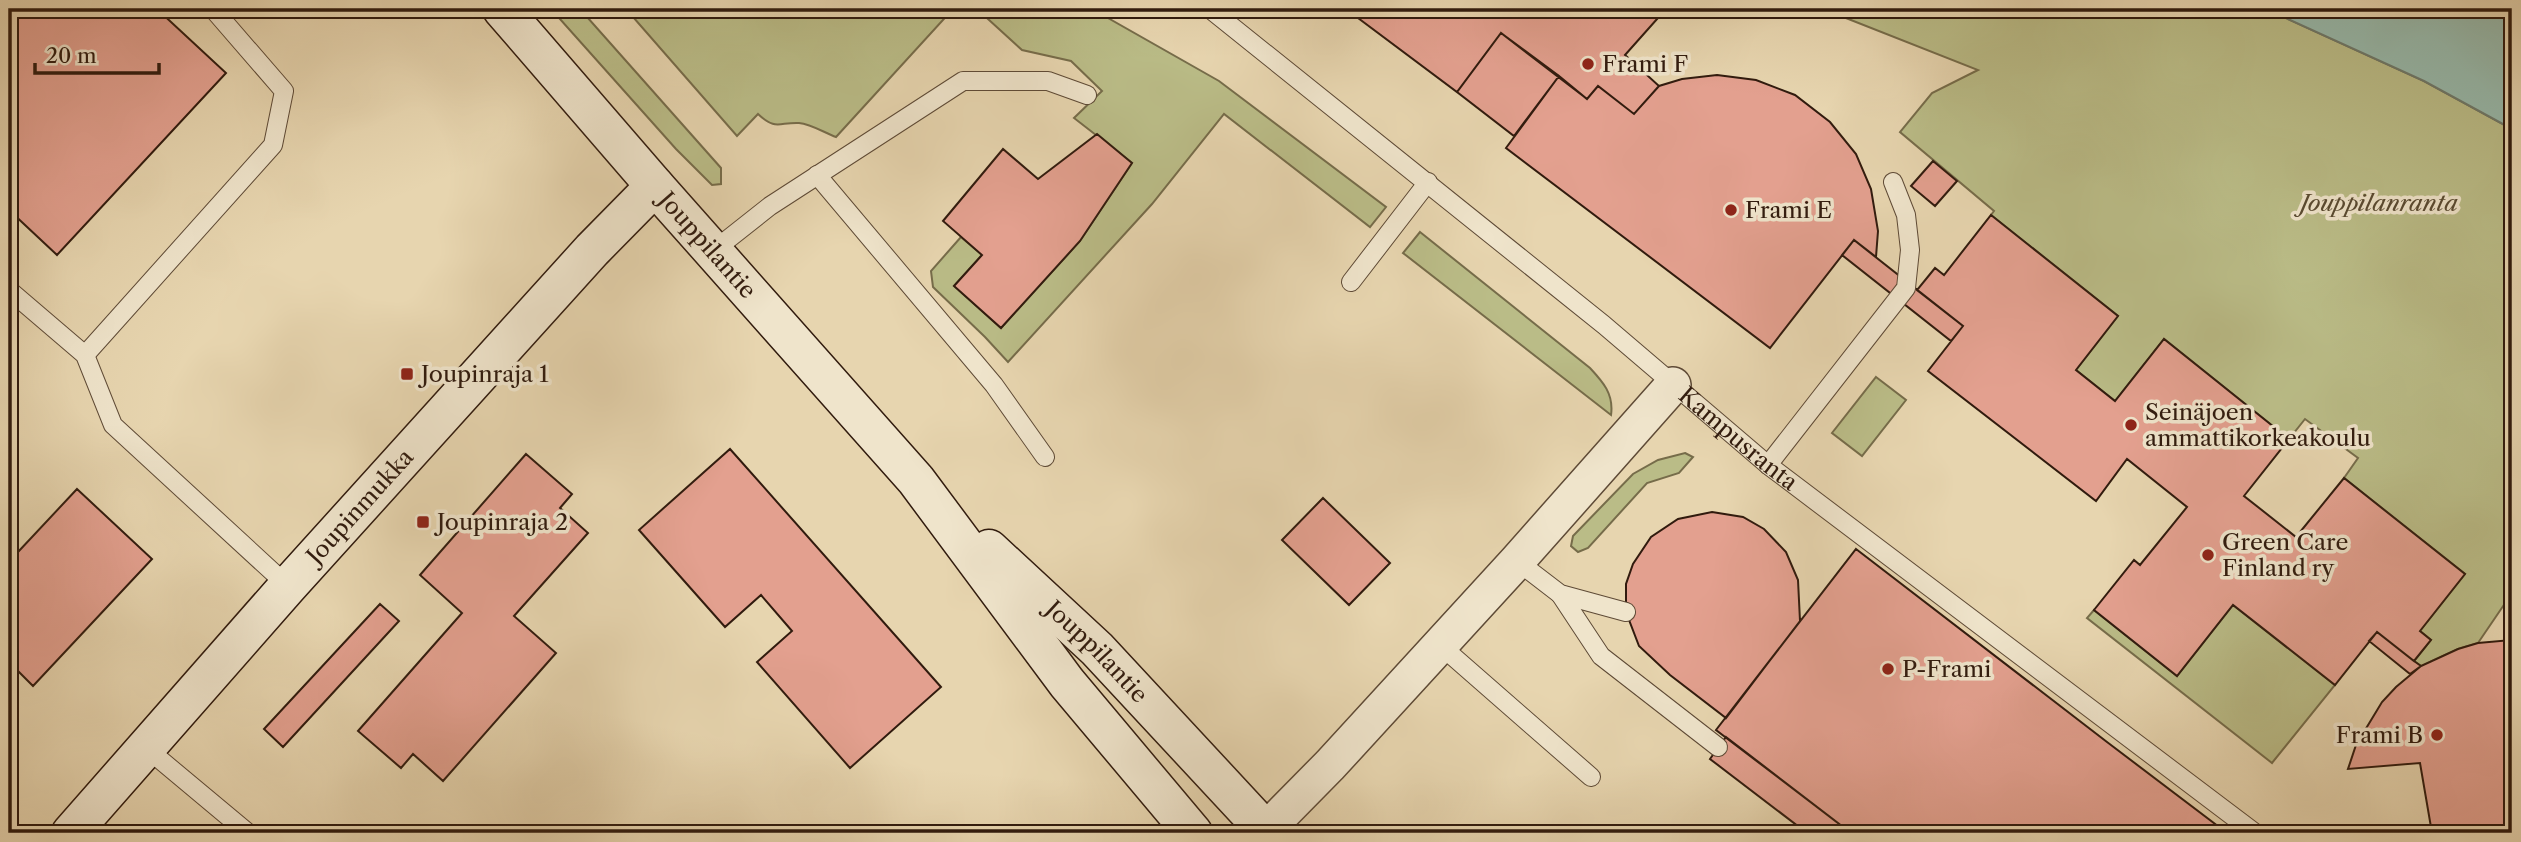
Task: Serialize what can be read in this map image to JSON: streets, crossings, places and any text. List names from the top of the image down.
{
  "streets": {
    "main road": ["Jouppilantie", "Joupinmukka"],
    "street": ["Kampusranta"]
  },
  "crossings": [
    ["Jouppilantie", "Kampusranta"],
    ["Jouppilantie", "Joupinmukka"]
  ],
  "parks": ["Jouppilanranta"],
  "places": {
    "other": [
      "Frami F",
      "Frami E",
      "Seinäjoen ammattikorkeakoulu",
      "Green Care Finland ry",
      "P-Frami",
      "Frami B"
    ],
    "transit": ["Joupinraja 1", "Joupinraja 2"]
  },
  "scale_bar": "20 m"
}
